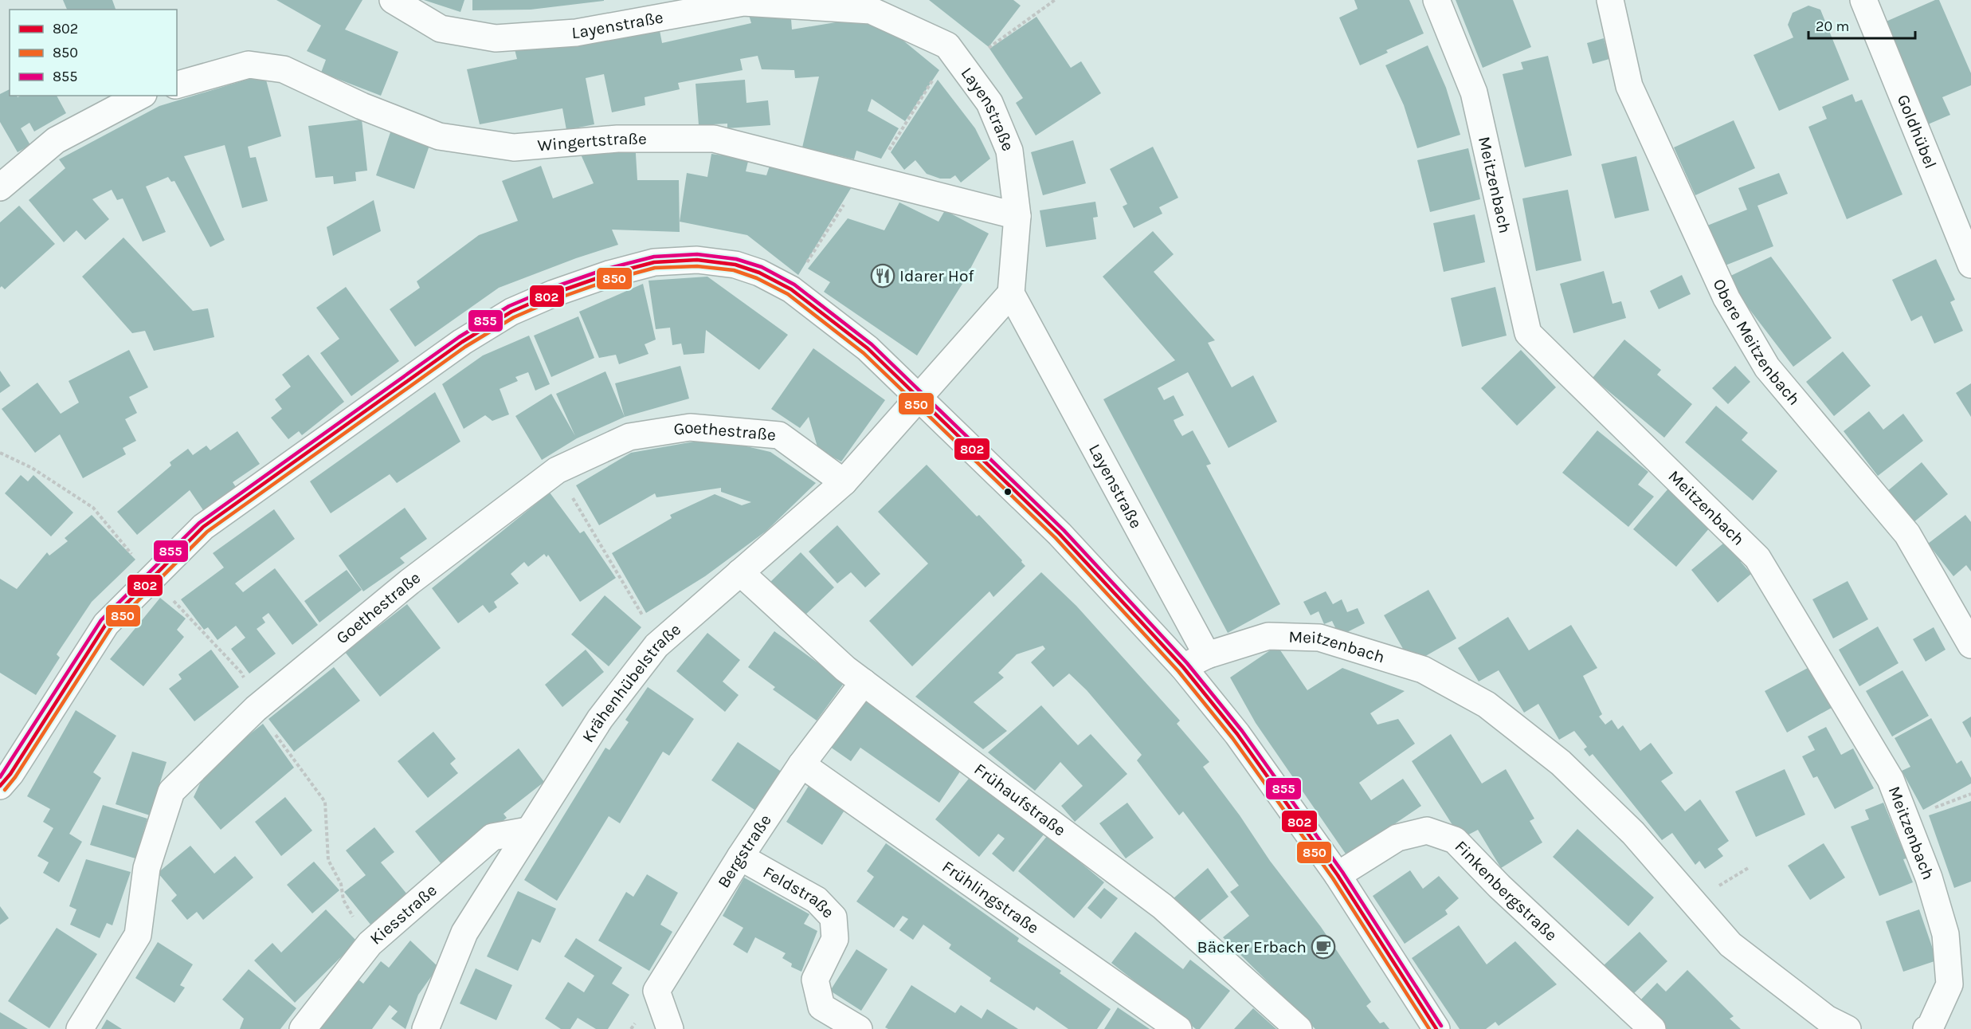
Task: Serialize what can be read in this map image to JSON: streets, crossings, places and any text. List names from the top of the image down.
{
  "streets": {
    "street": [
      "Layenstraße",
      "Goldhübel",
      "Wingertstraße",
      "Meitzenbach",
      "Obere Meitzenbach",
      "Goethestraße",
      "Krähenhübelstraße",
      "Frühaufstraße",
      "Bergstraße",
      "Finkenbergstraße",
      "Feldstraße",
      "Frühlingstraße",
      "Kiesstraße"
    ]
  },
  "crossings": [
    ["Layenstraße", "Wingertstraße"],
    ["Layenstraße", "Meitzenbach"],
    ["Goethestraße", "Krähenhübelstraße"],
    ["Krähenhübelstraße", "Frühaufstraße"],
    ["Krähenhübelstraße", "Kiesstraße"],
    ["Frühaufstraße", "Bergstraße"],
    ["Bergstraße", "Feldstraße"],
    ["Bergstraße", "Frühlingstraße"]
  ],
  "places": {
    "restaurant": ["Idarer Hof"],
    "cafe": ["Bäcker Erbach"]
  },
  "lines": ["transit line 855", "transit line 802", "transit line 850"],
  "legend": ["802", "850", "855"],
  "scale_bar": "20 m"
}
